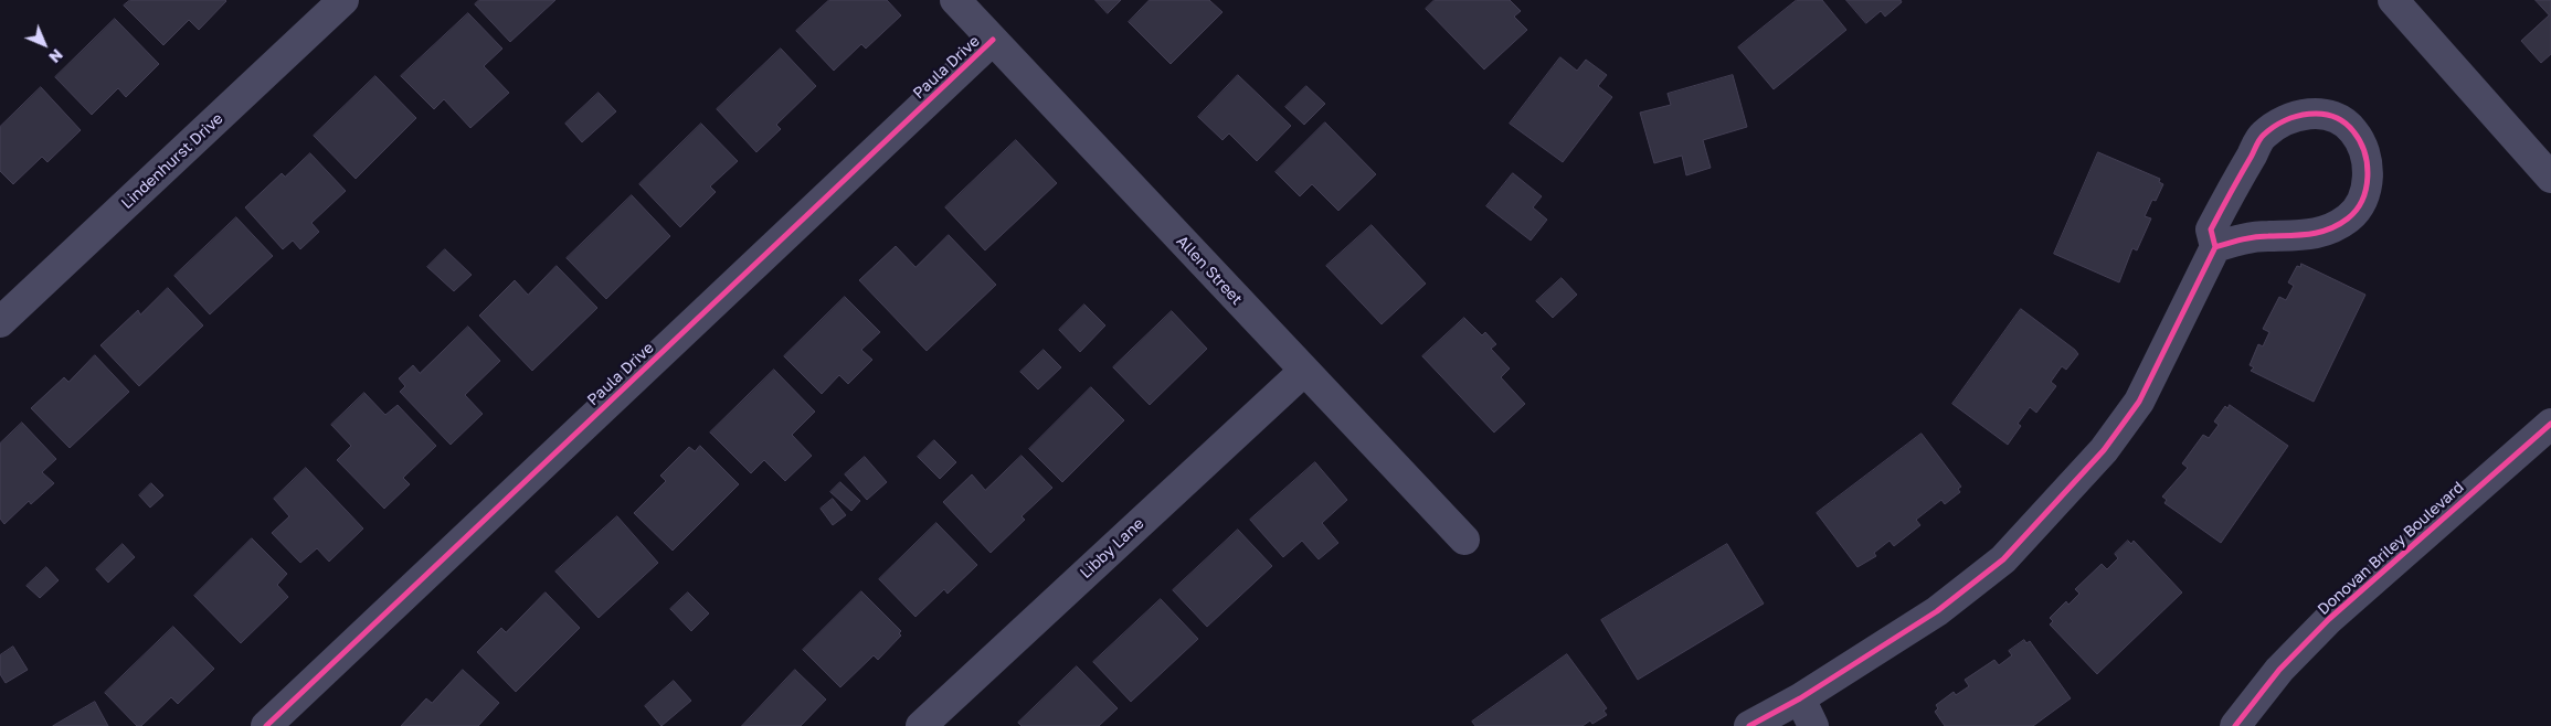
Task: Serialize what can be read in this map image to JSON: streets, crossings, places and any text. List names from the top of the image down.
{
  "streets": {
    "street": [
      "Paula Drive",
      "Lindenhurst Drive",
      "Allen Street",
      "Libby Lane",
      "Donovan Briley Boulevard"
    ]
  },
  "crossings": [
    ["Paula Drive", "Allen Street"],
    ["Allen Street", "Libby Lane"]
  ],
  "north": "bottom right"
}
